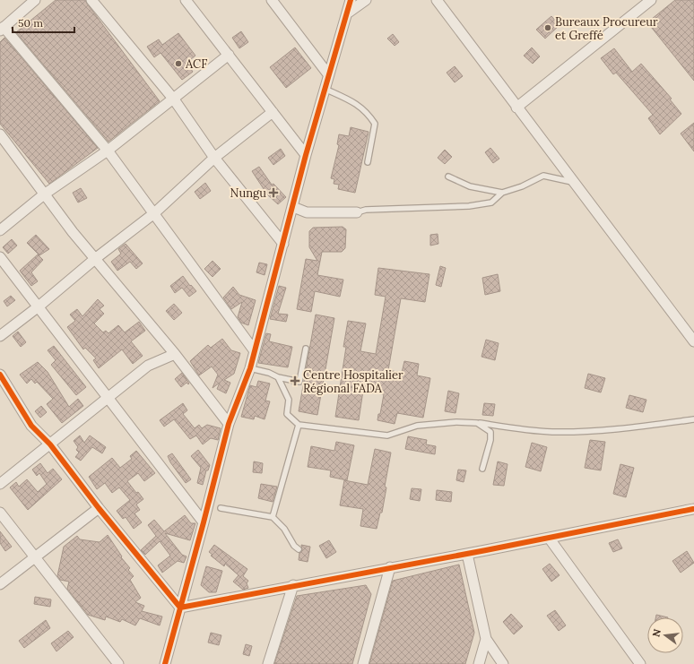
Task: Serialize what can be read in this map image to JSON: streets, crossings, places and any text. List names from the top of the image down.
{
  "places": {
    "other": ["Bureaux Procureur et Greffé", "ACF"],
    "health": ["Nungu", "Centre Hospitalier Régional FADA"]
  },
  "scale_bar": "50 m",
  "north": "left"
}
